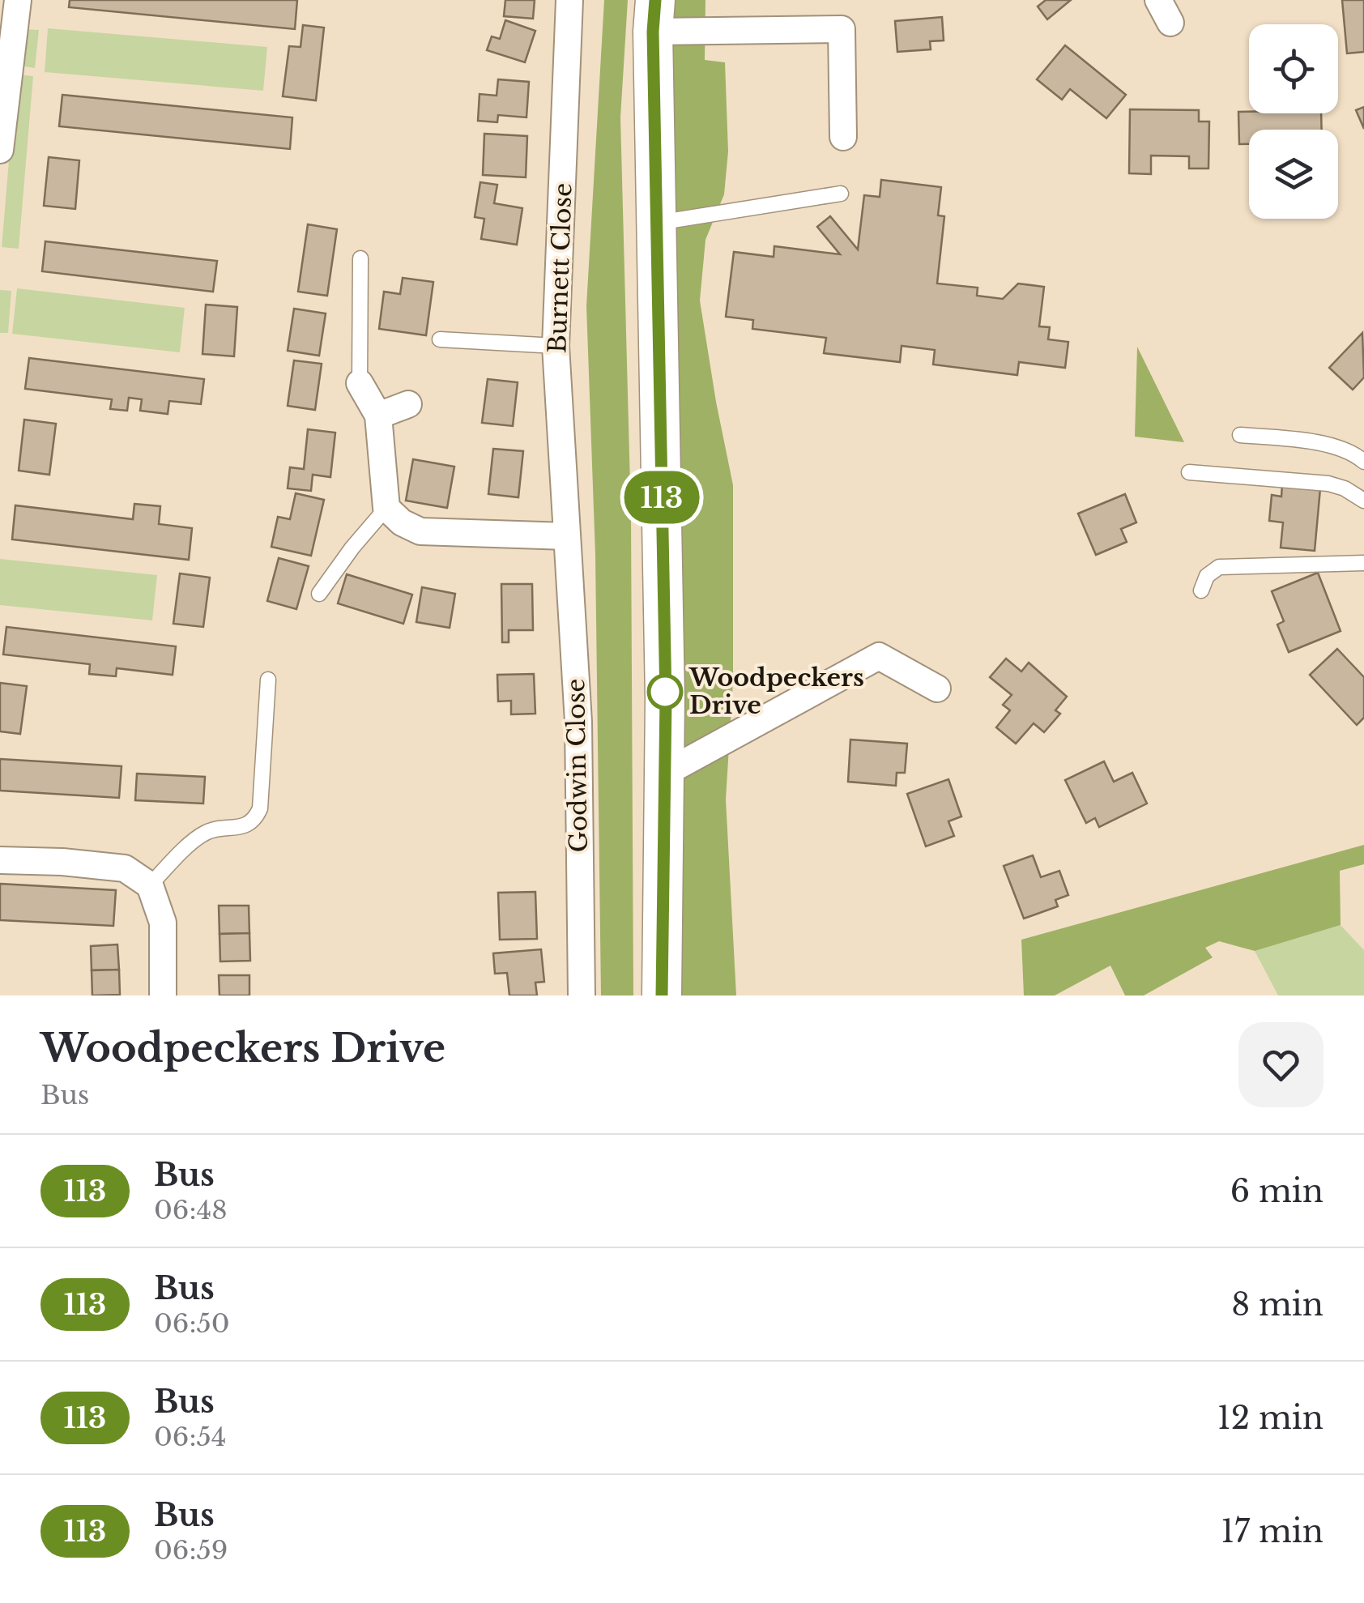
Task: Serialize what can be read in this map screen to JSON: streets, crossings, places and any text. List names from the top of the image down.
{
  "streets": {
    "street": ["Burnett Close", "Godwin Close"]
  },
  "crossings": [
    ["Burnett Close", "Godwin Close"]
  ],
  "places": ["Woodpeckers Drive"],
  "lines": ["bus line 113"],
  "page": {
    "on_map": "113",
    "heading": ["Woodpeckers Drive", "Bus"],
    "list": [
      {
        "mark": "113",
        "name": "Bus",
        "note": "06:48",
        "value": "6 min"
      },
      {
        "mark": "113",
        "name": "Bus",
        "note": "06:50",
        "value": "8 min"
      },
      {
        "mark": "113",
        "name": "Bus",
        "note": "06:54",
        "value": "12 min"
      },
      {
        "mark": "113",
        "name": "Bus",
        "note": "06:59",
        "value": "17 min"
      }
    ]
  }
}
